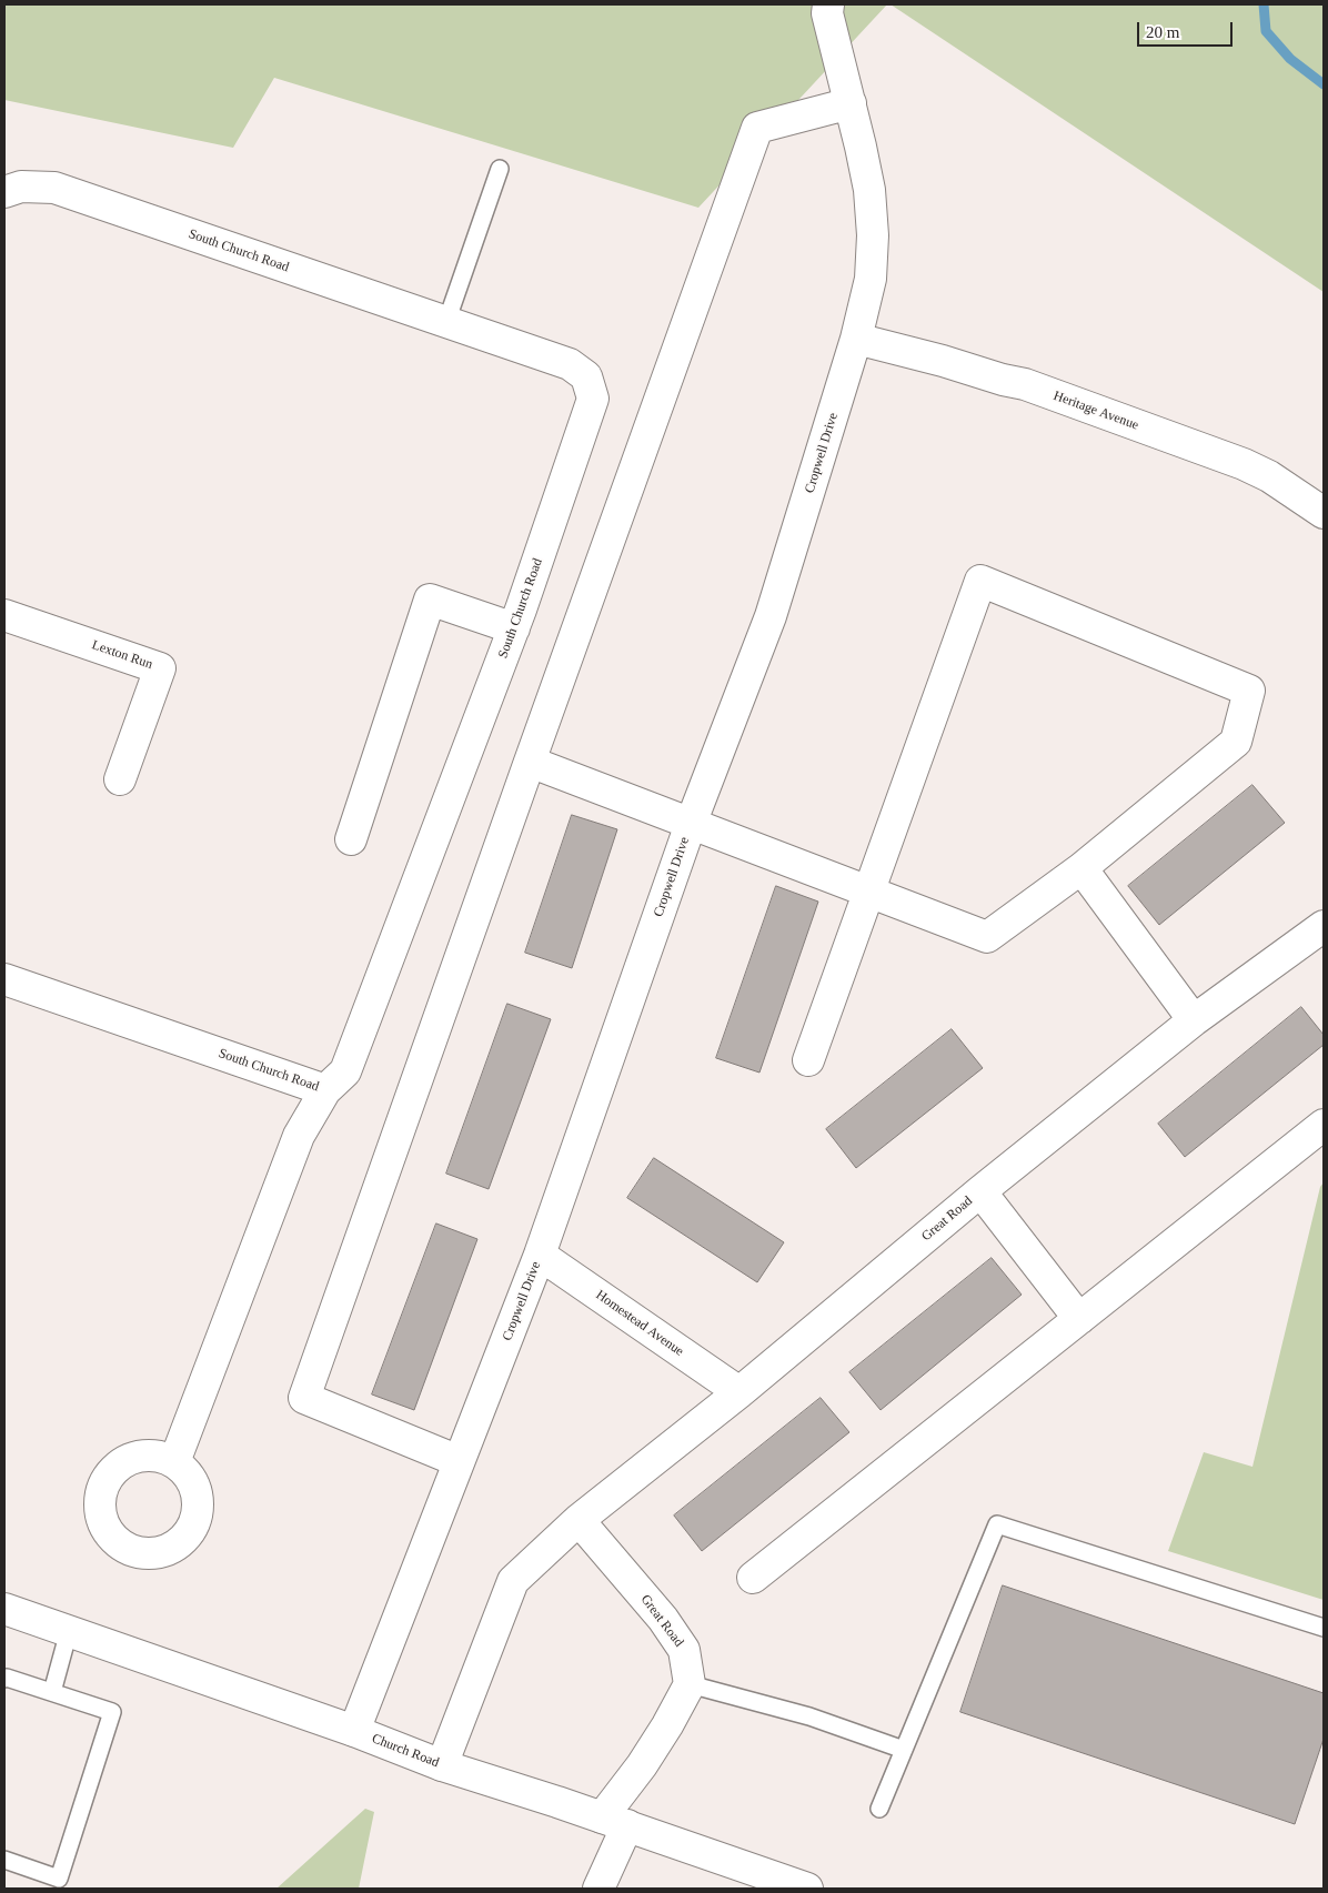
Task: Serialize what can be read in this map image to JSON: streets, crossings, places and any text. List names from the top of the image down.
{
  "streets": {
    "street": [
      "South Church Road",
      "Heritage Avenue",
      "Cropwell Drive",
      "Lexton Run",
      "Great Road",
      "Homestead Avenue",
      "Church Road"
    ]
  },
  "crossings": [
    ["Heritage Avenue", "Cropwell Drive"],
    ["Cropwell Drive", "Homestead Avenue"],
    ["Cropwell Drive", "Church Road"],
    ["Great Road", "Homestead Avenue"],
    ["Great Road", "Church Road"]
  ],
  "scale_bar": "20 m"
}
